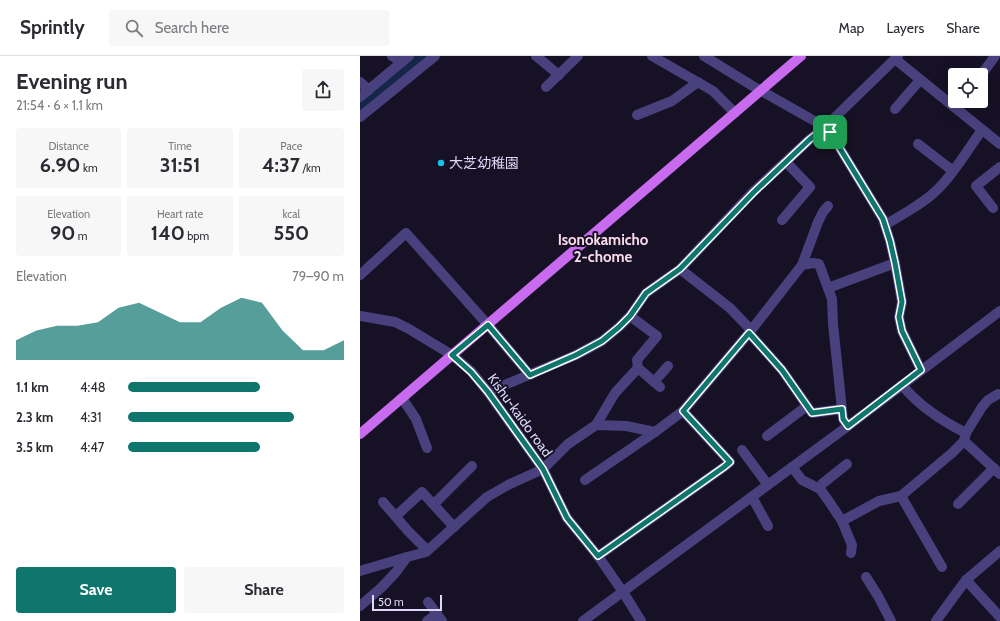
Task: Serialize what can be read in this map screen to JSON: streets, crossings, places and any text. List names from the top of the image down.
{
  "streets": {
    "street": ["Kishu-kaido road"]
  },
  "districts": ["Isonokamicho 2-chome"],
  "places": ["大芝幼稚園"],
  "scale_bar": "50 m",
  "page": {
    "header": "Sprintly",
    "search": "Search here",
    "nav": ["Map", "Layers", "Share"],
    "heading": ["Evening run", "21:54 · 6 × 1.1 km"],
    "stats": [
      ["Distance", "6.90 km"],
      ["Time", "31:51"],
      ["Pace", "4:37 /km"],
      ["Elevation", "90 m"],
      ["Heart rate", "140 bpm"],
      ["kcal", "550"]
    ],
    "chart": ["Elevation", "79–90 m"],
    "list": [
      {
        "name": "1.1 km",
        "note": "4:48"
      },
      {
        "name": "2.3 km",
        "note": "4:31"
      },
      {
        "name": "3.5 km",
        "note": "4:47"
      }
    ],
    "buttons": ["Save", "Share"],
    "scale": "50 m"
  }
}
